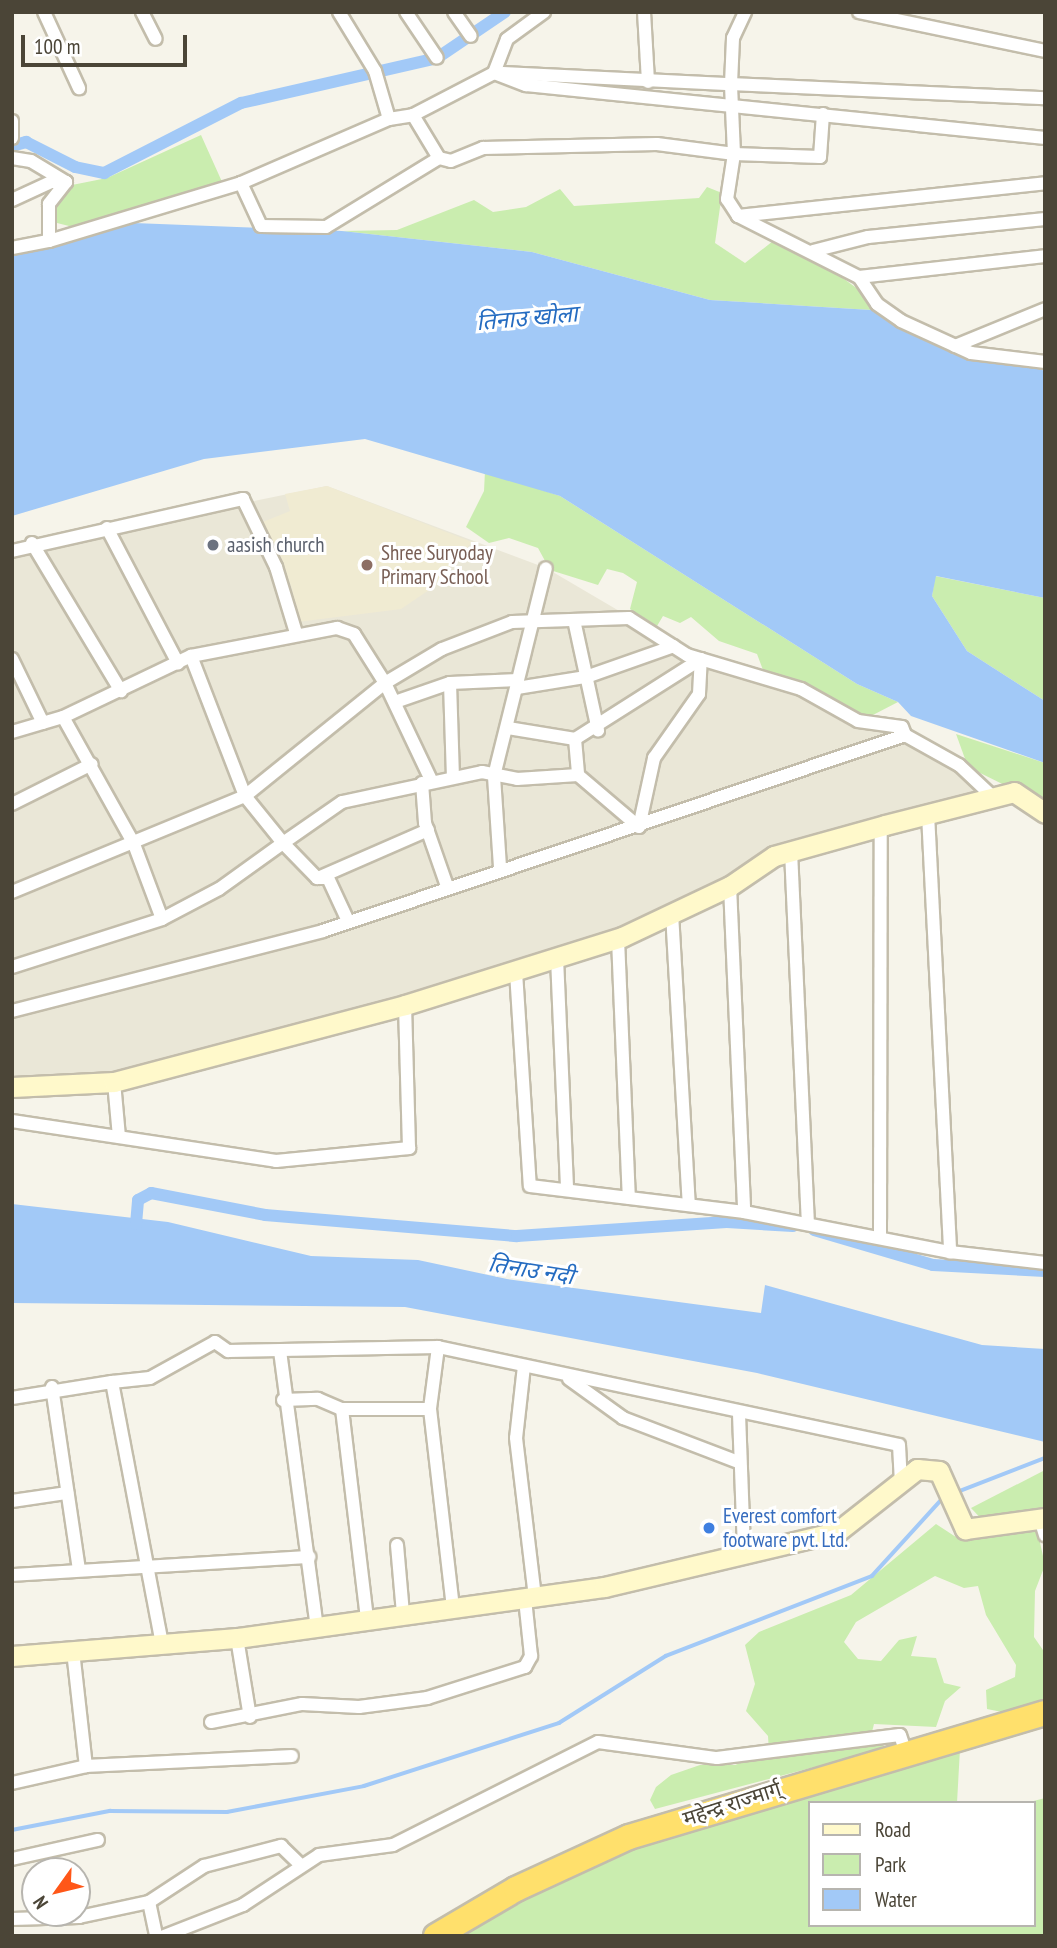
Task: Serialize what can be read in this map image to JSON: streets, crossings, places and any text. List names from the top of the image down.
{
  "streets": {
    "highway": ["महेन्द्र राज्मार्ग्"]
  },
  "water": ["तिनाउ खोला", "तिनाउ नदी"],
  "places": ["aasish church", "Shree Suryoday Primary School", "Everest comfort footware pvt. Ltd."],
  "legend": ["Road", "Park", "Water"],
  "scale_bar": "100 m",
  "north": "bottom left"
}
